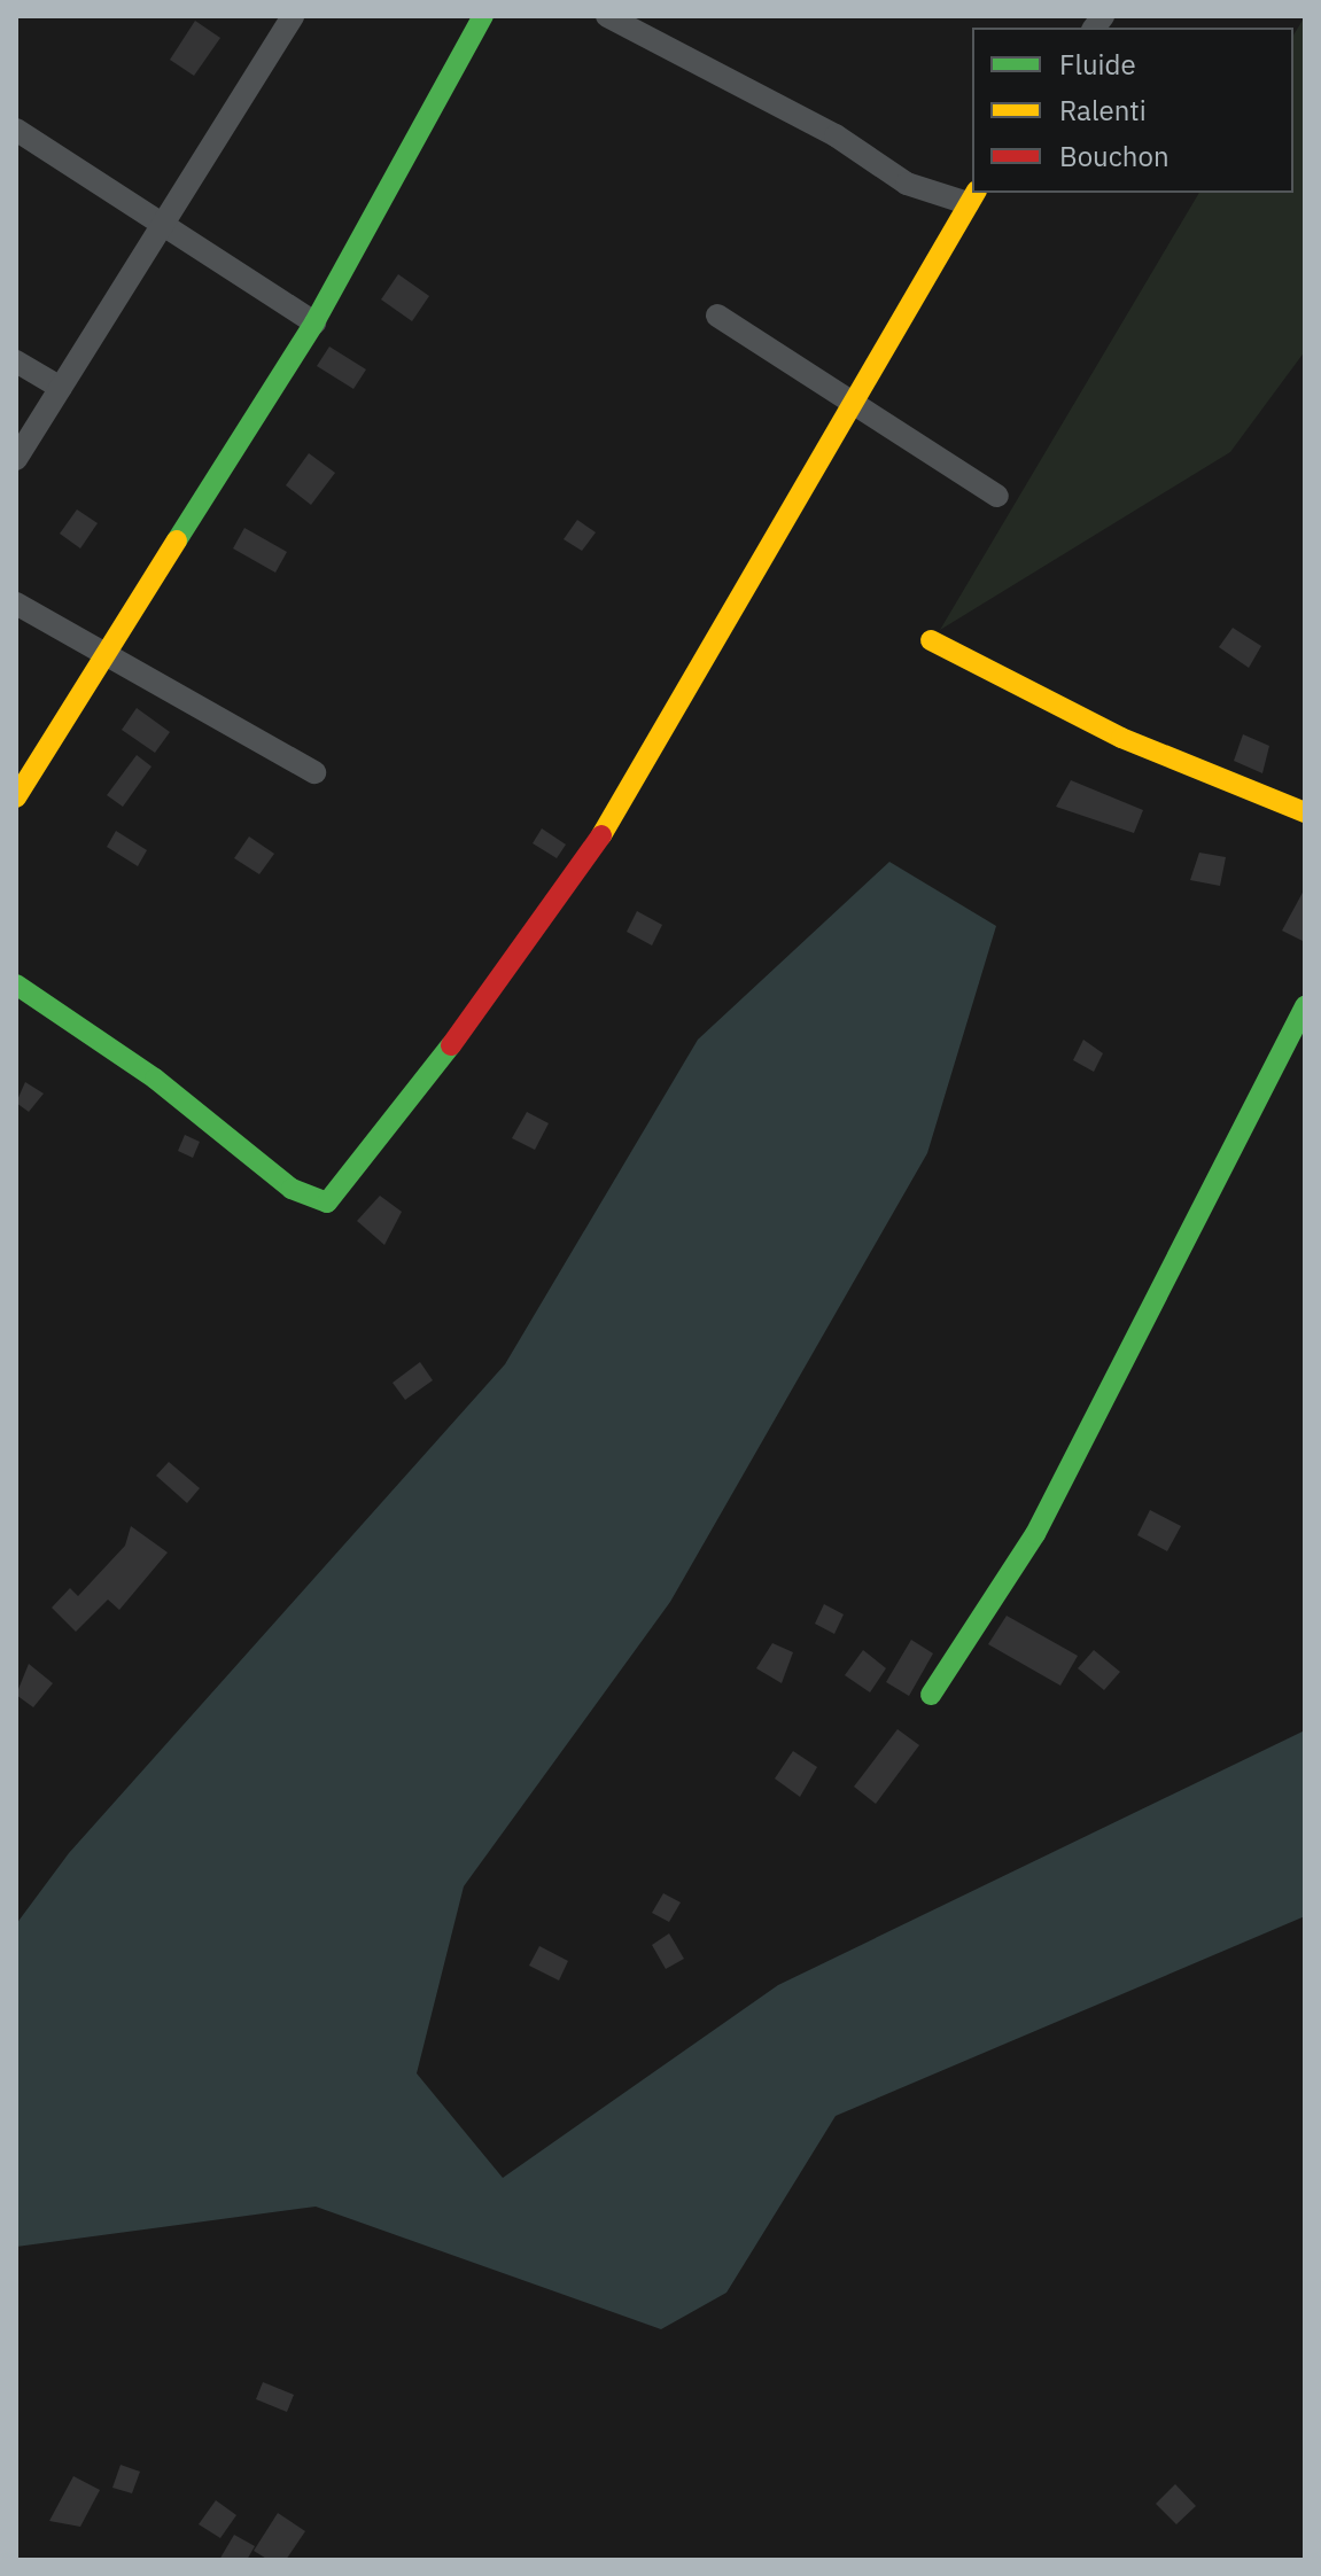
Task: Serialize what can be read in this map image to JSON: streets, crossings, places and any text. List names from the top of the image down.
{
  "legend": ["Fluide", "Ralenti", "Bouchon"]
}
